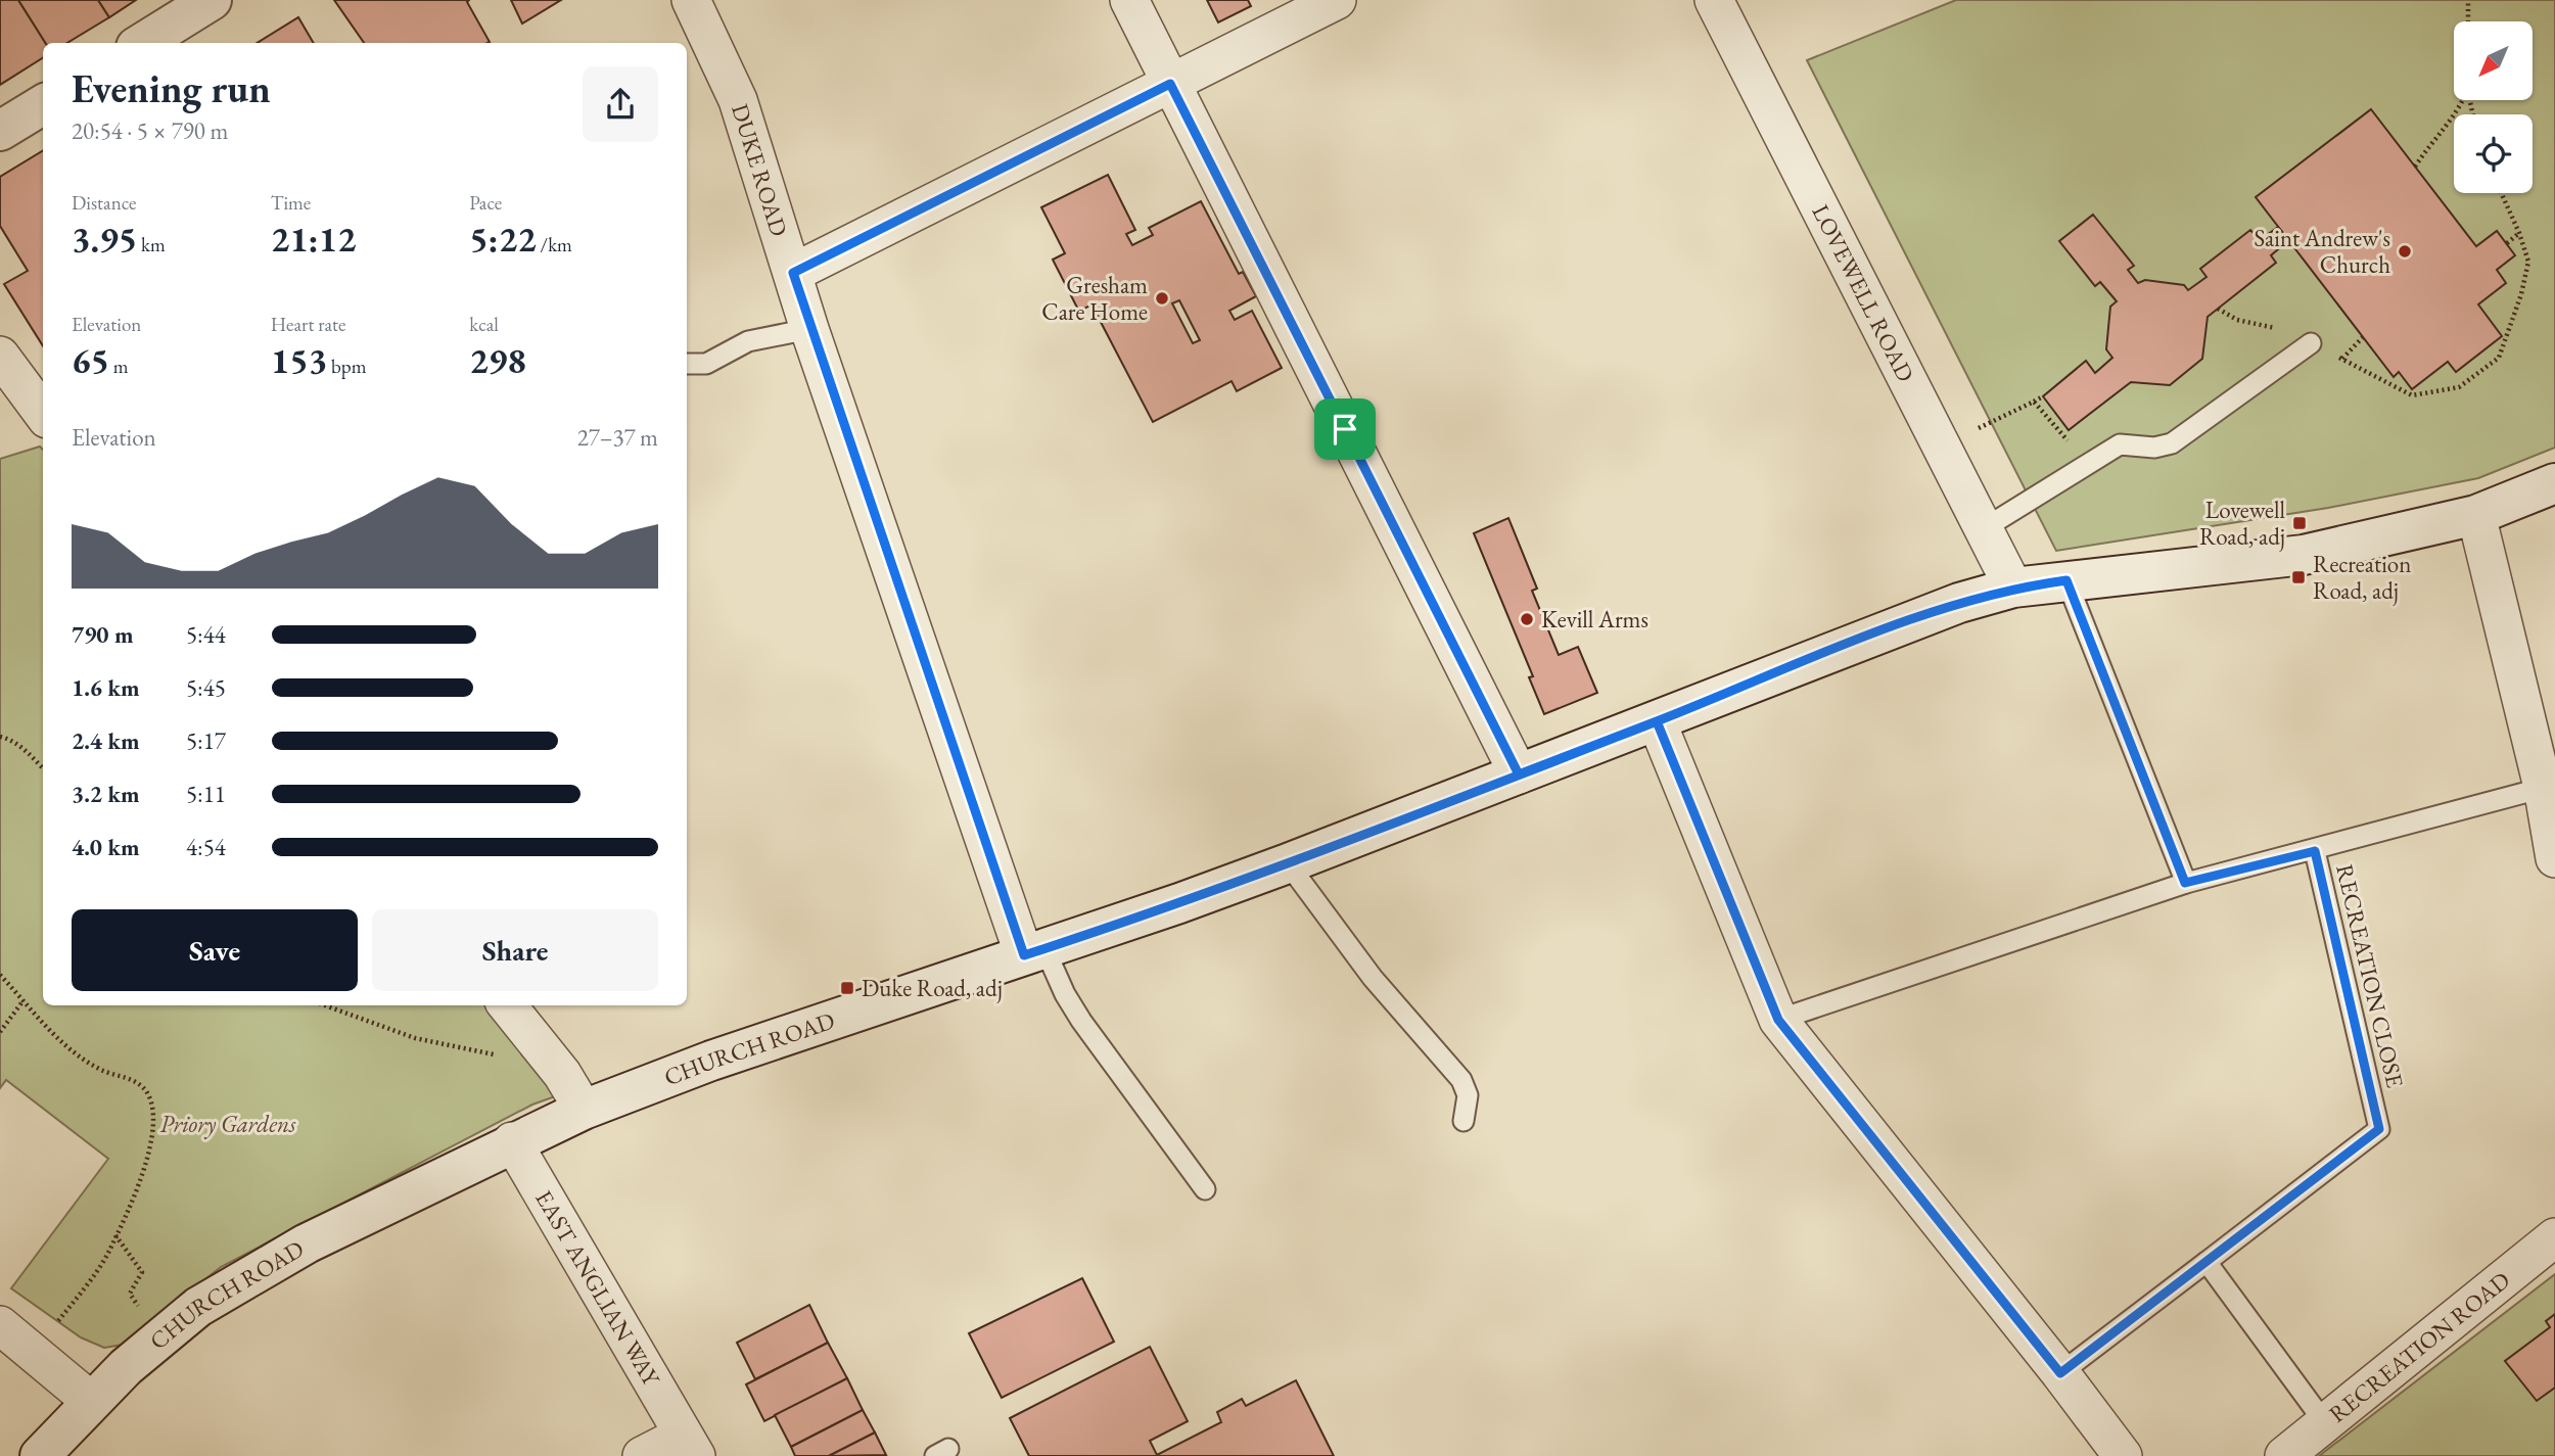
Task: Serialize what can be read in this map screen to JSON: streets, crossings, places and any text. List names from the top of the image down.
{
  "streets": {
    "main road": ["CHURCH ROAD"],
    "street": [
      "DUKE ROAD",
      "LOVEWELL ROAD",
      "EAST ANGLIAN WAY",
      "RECREATION ROAD"
    ],
    "lane": ["RECREATION CLOSE"]
  },
  "crossings": [
    ["DUKE ROAD", "CHURCH ROAD"],
    ["LOVEWELL ROAD", "CHURCH ROAD"],
    ["CHURCH ROAD", "EAST ANGLIAN WAY"]
  ],
  "parks": ["Priory Gardens"],
  "places": {
    "other": ["Saint Andrew's Church", "Gresham Care Home", "Kevill Arms"],
    "transit": ["Lovewell Road, adj", "Recreation Road, adj", "Duke Road, adj"]
  },
  "north": "bottom left",
  "page": {
    "heading": ["Evening run", "20:54 · 5 × 790 m"],
    "stats": [
      ["Distance", "3.95 km"],
      ["Time", "21:12"],
      ["Pace", "5:22 /km"],
      ["Elevation", "65 m"],
      ["Heart rate", "153 bpm"],
      ["kcal", "298"]
    ],
    "chart": ["Elevation", "27–37 m"],
    "list": [
      {
        "name": "790 m",
        "note": "5:44"
      },
      {
        "name": "1.6 km",
        "note": "5:45"
      },
      {
        "name": "2.4 km",
        "note": "5:17"
      },
      {
        "name": "3.2 km",
        "note": "5:11"
      },
      {
        "name": "4.0 km",
        "note": "4:54"
      }
    ],
    "buttons": ["Save", "Share"]
  }
}
